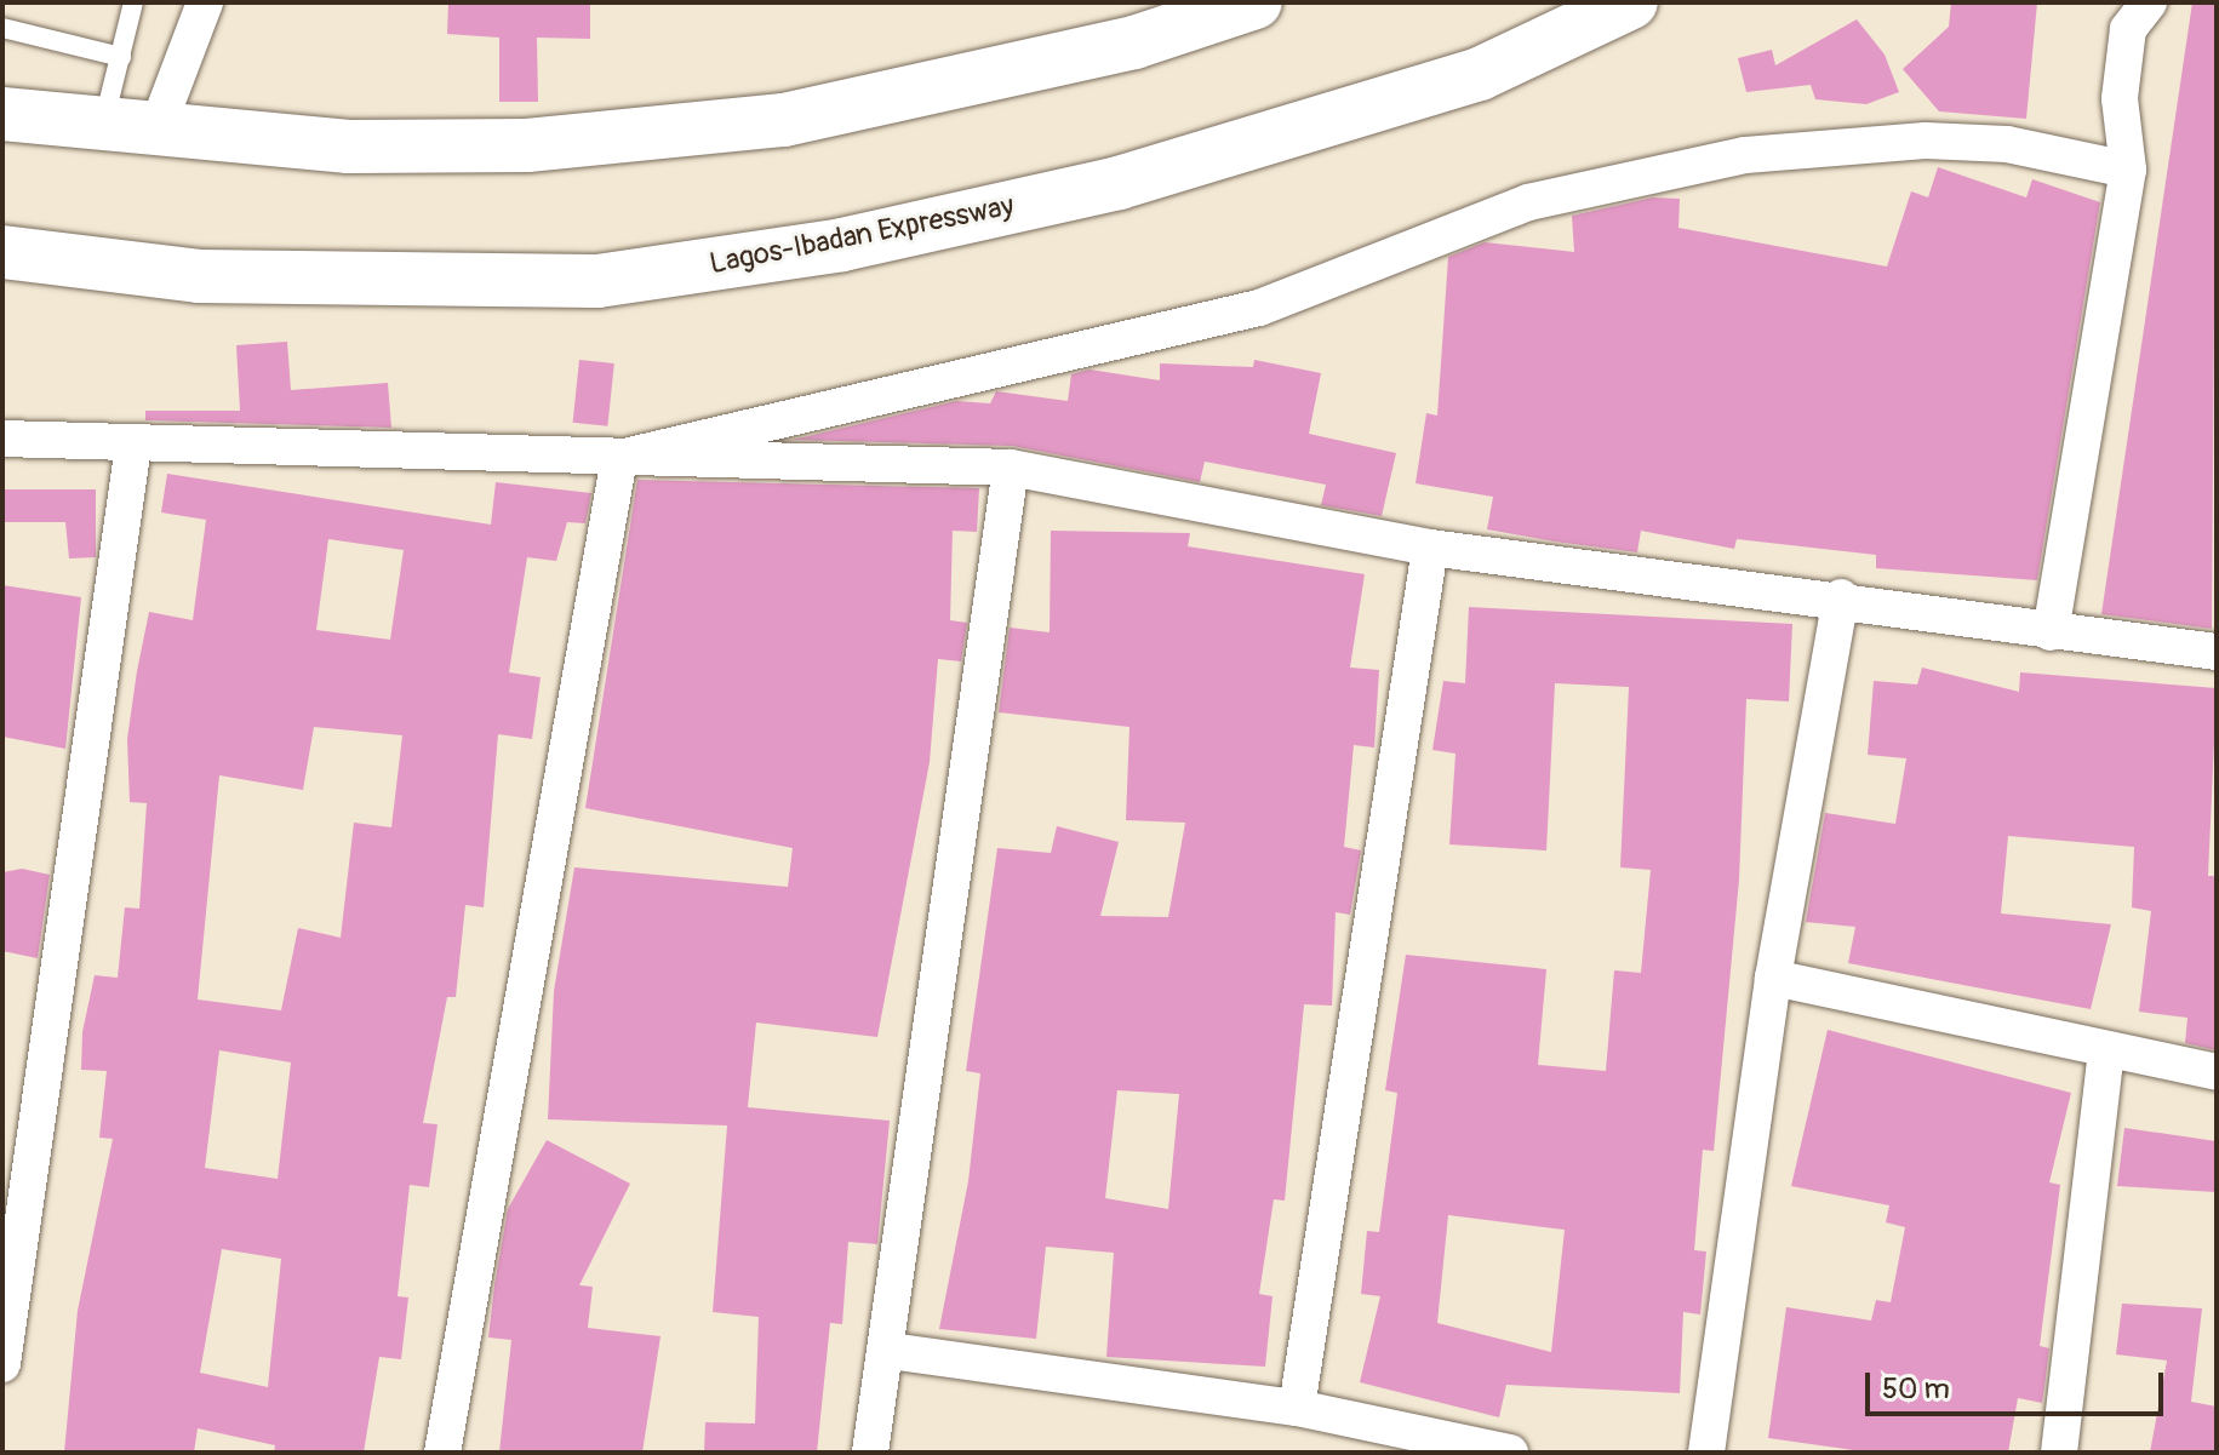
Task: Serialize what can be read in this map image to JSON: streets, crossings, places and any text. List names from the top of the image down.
{
  "streets": {
    "highway": ["Lagos-Ibadan Expressway"]
  },
  "scale_bar": "50 m"
}
